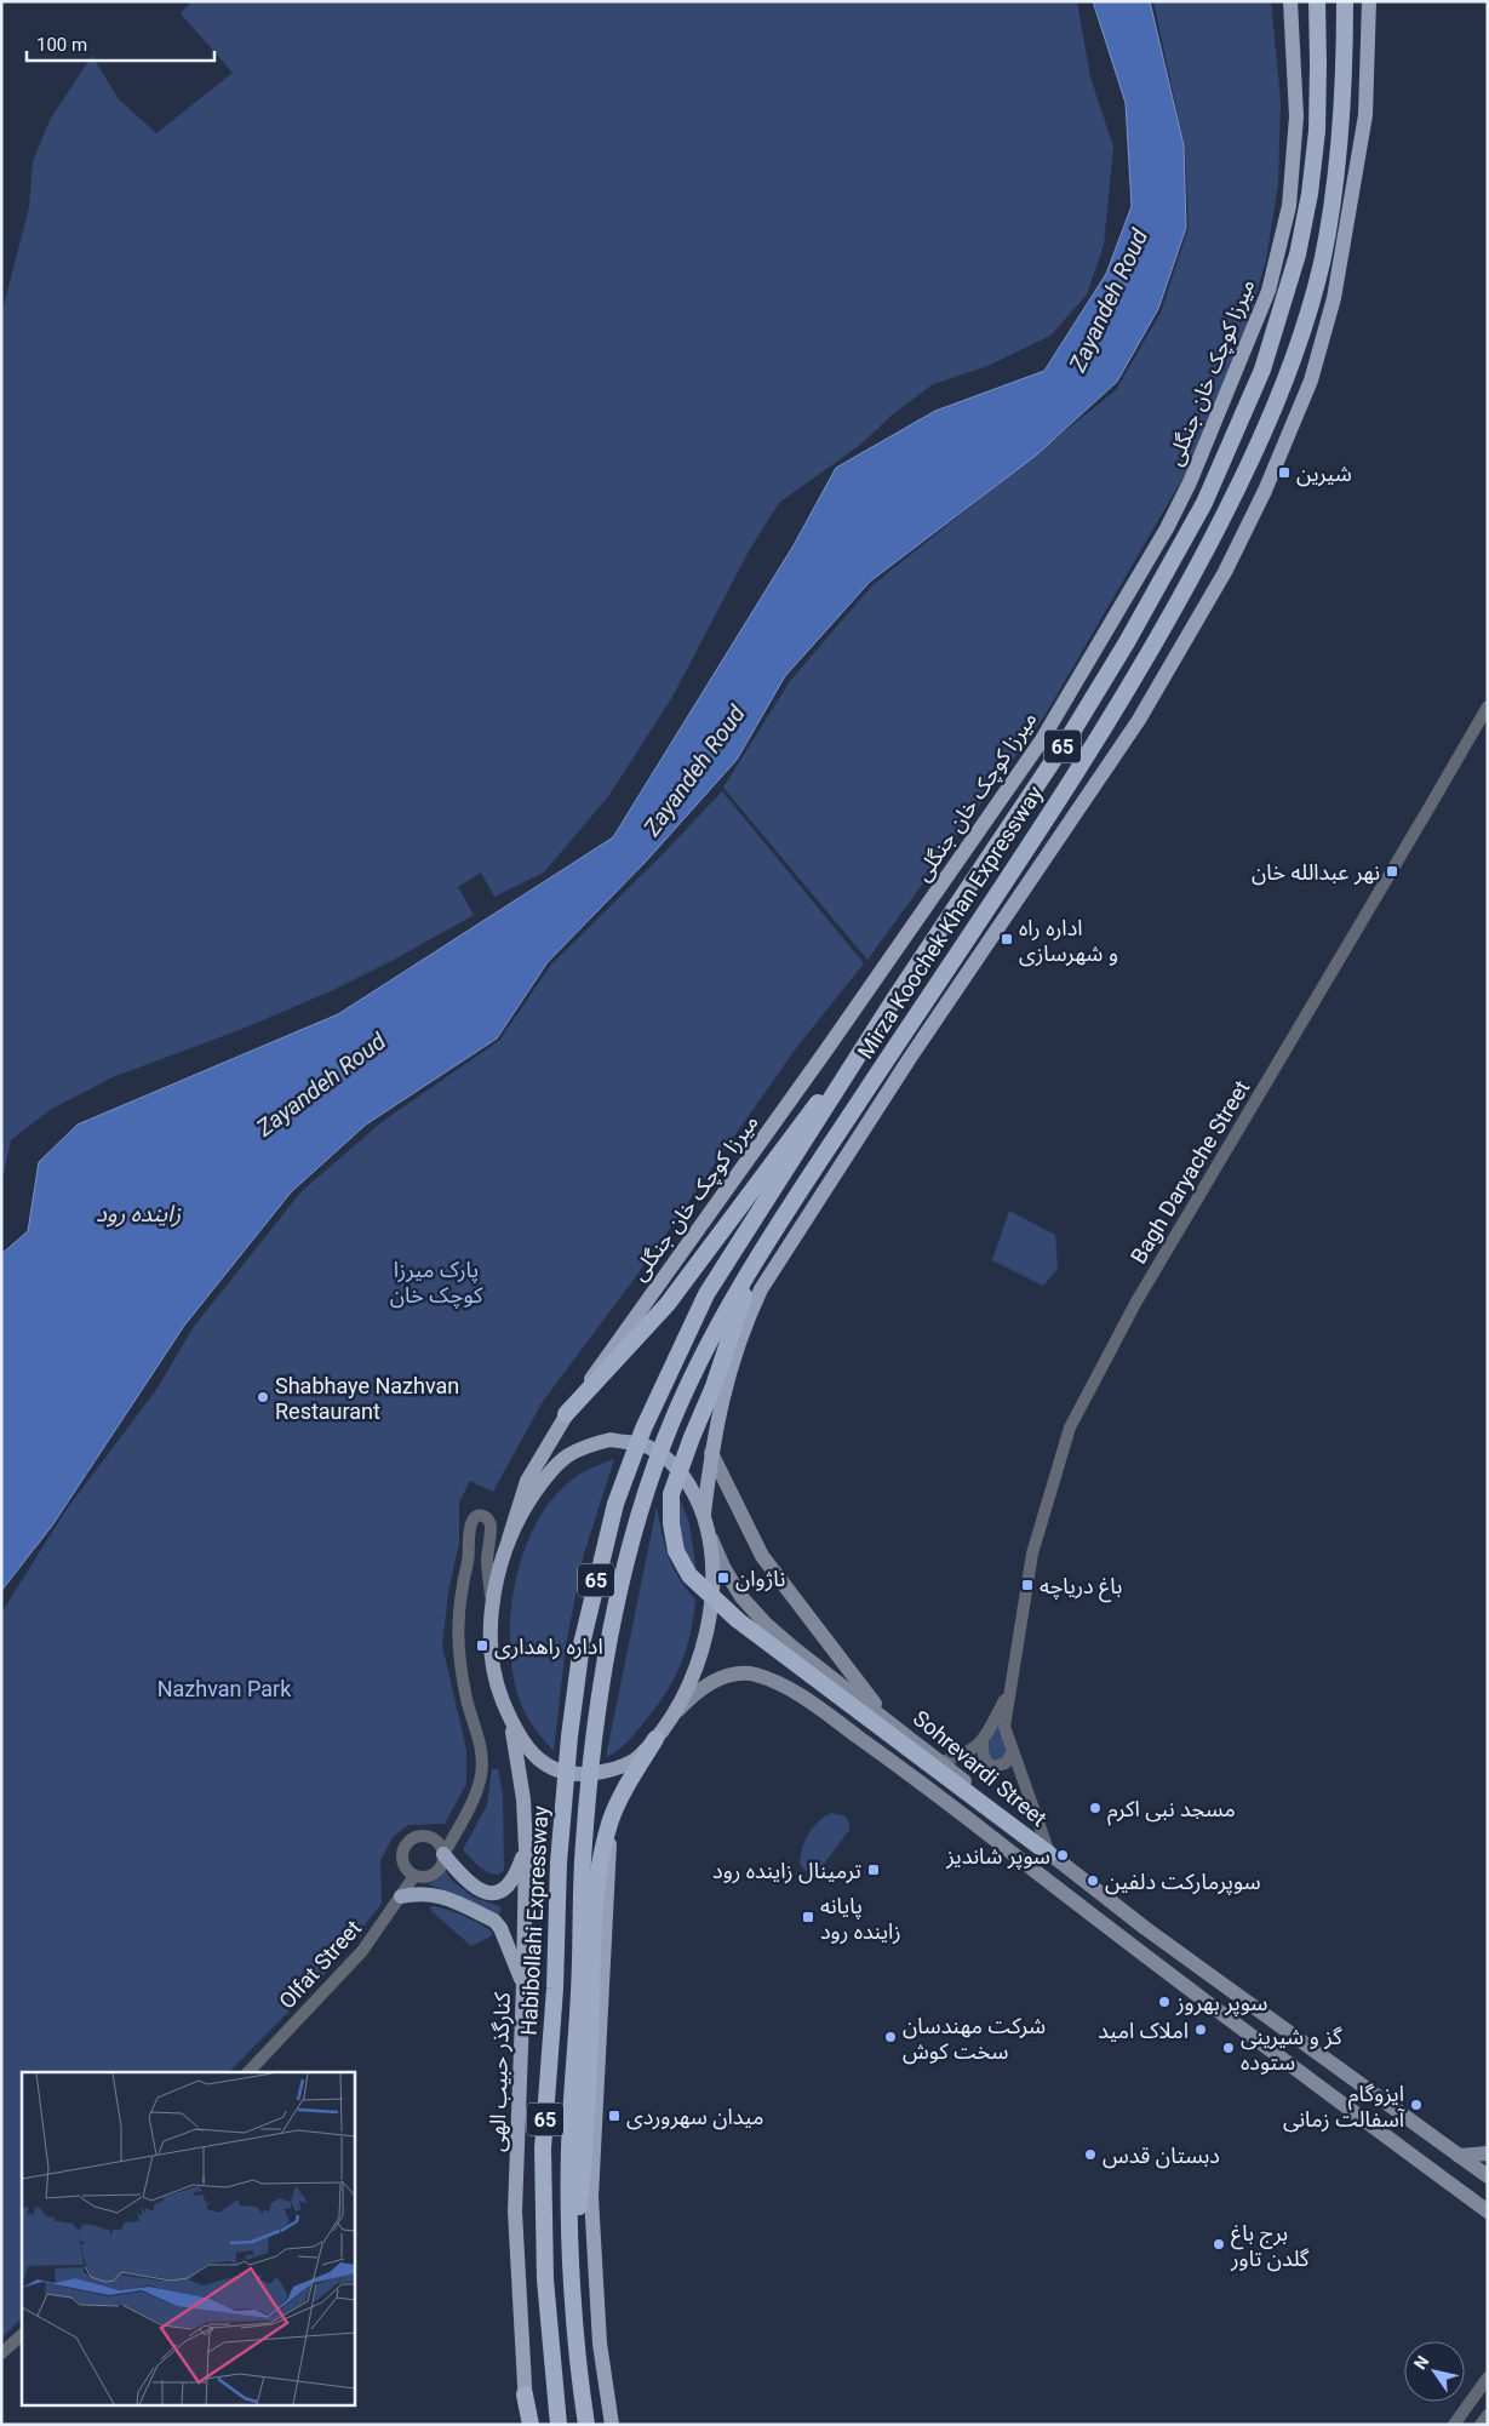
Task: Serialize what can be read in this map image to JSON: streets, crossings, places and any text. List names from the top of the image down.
{
  "streets": {
    "highway": ["65", "Mirza Koochek Khan Expressway", "Habibollahi Expressway"],
    "main road": ["میرزا کوچک خان جنگلی", "Sohrevardi Street", "کنارگذر حبیب الهی"],
    "street": ["Bagh Daryache Street", "Olfat Street"]
  },
  "crossings": [
    ["65", "Mirza Koochek Khan Expressway"],
    ["Mirza Koochek Khan Expressway", "Habibollahi Expressway"]
  ],
  "water": ["Zayandeh Roud", "زاینده رود"],
  "parks": ["پارک میرزا کوچک خان", "Nazhvan Park"],
  "places": {
    "transit": [
      "شیرین",
      "نهر عبدالله خان",
      "اداره راه و شهرسازی",
      "ناژوان",
      "باغ دریاچه",
      "اداره راهداری",
      "ترمینال زاینده رود",
      "پایانه زاینده رود",
      "میدان سهروردی"
    ],
    "other": [
      "Shabhaye Nazhvan Restaurant",
      "مسجد نبی اکرم",
      "سوپر شاندیز",
      "سوپرمارکت دلفین",
      "سوپر بهروز",
      "املاک امید",
      "شرکت مهندسان سخت کوش",
      "گز و شیرینی ستوده",
      "ایزوگام آسفالت زمانی",
      "دبستان قدس",
      "برج باغ گلدن تاور"
    ]
  },
  "scale_bar": "100 m",
  "north": "top left"
}
